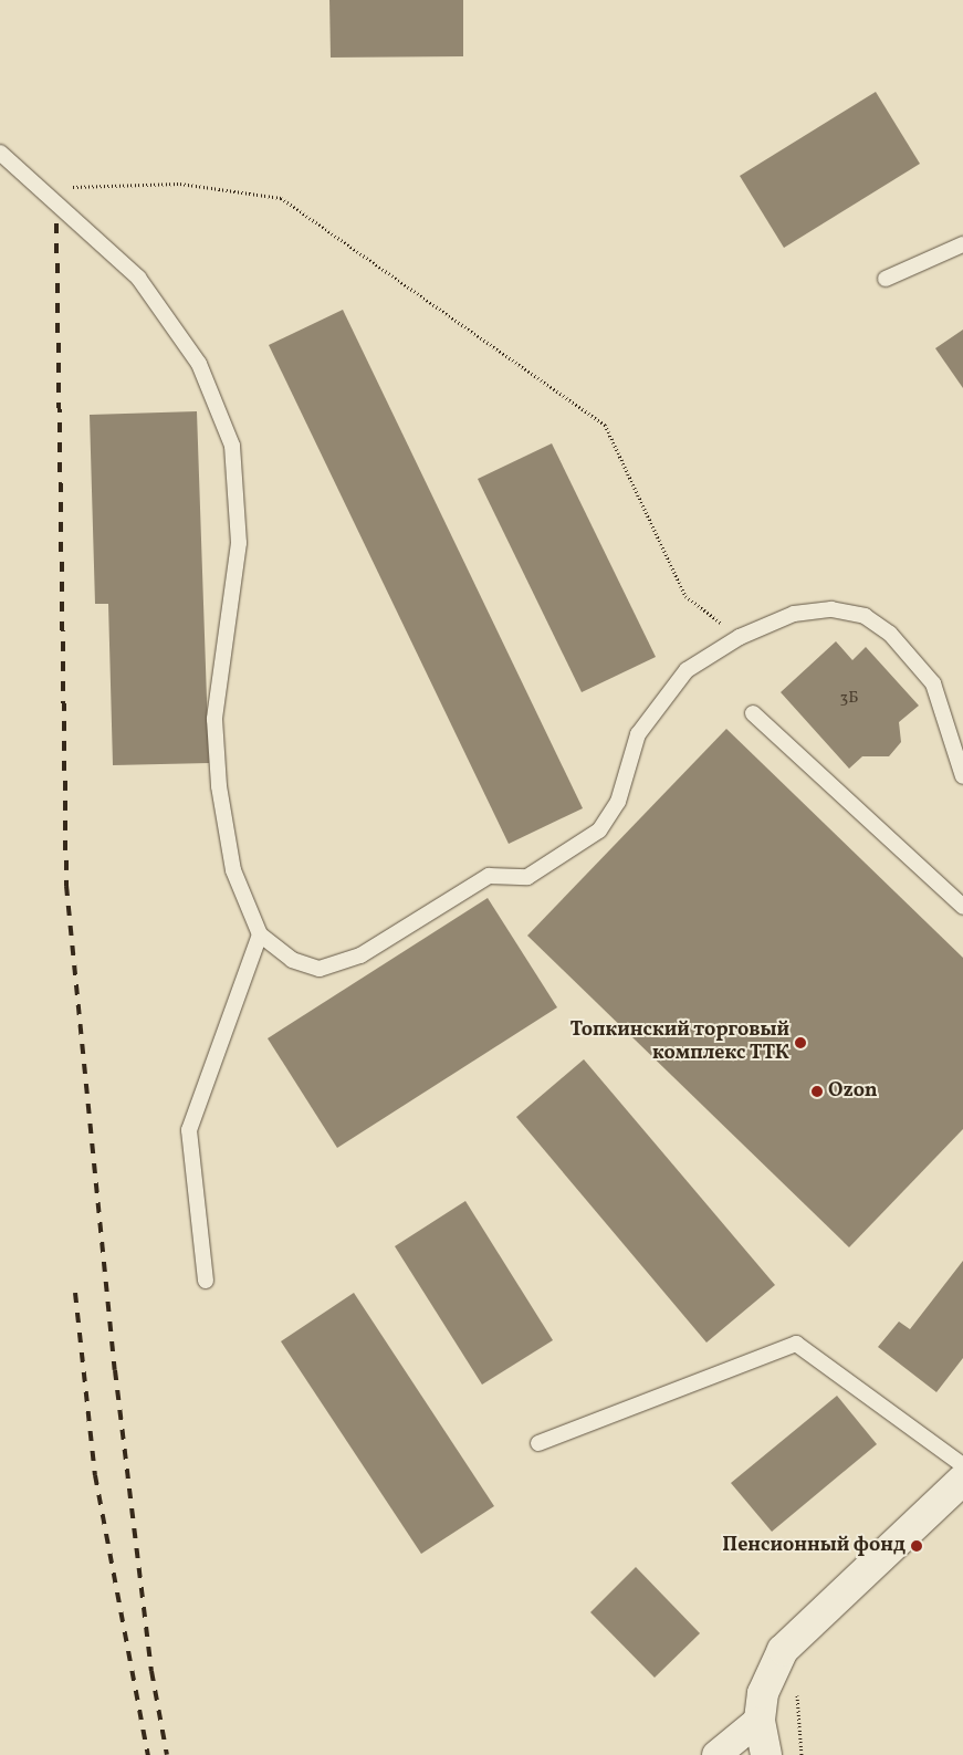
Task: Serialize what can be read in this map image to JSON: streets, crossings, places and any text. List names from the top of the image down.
{
  "places": ["Топкинский торговый комплекс ТТК", "Ozon", "Пенсионный фонд"],
  "house_numbers": ["3Б"]
}
